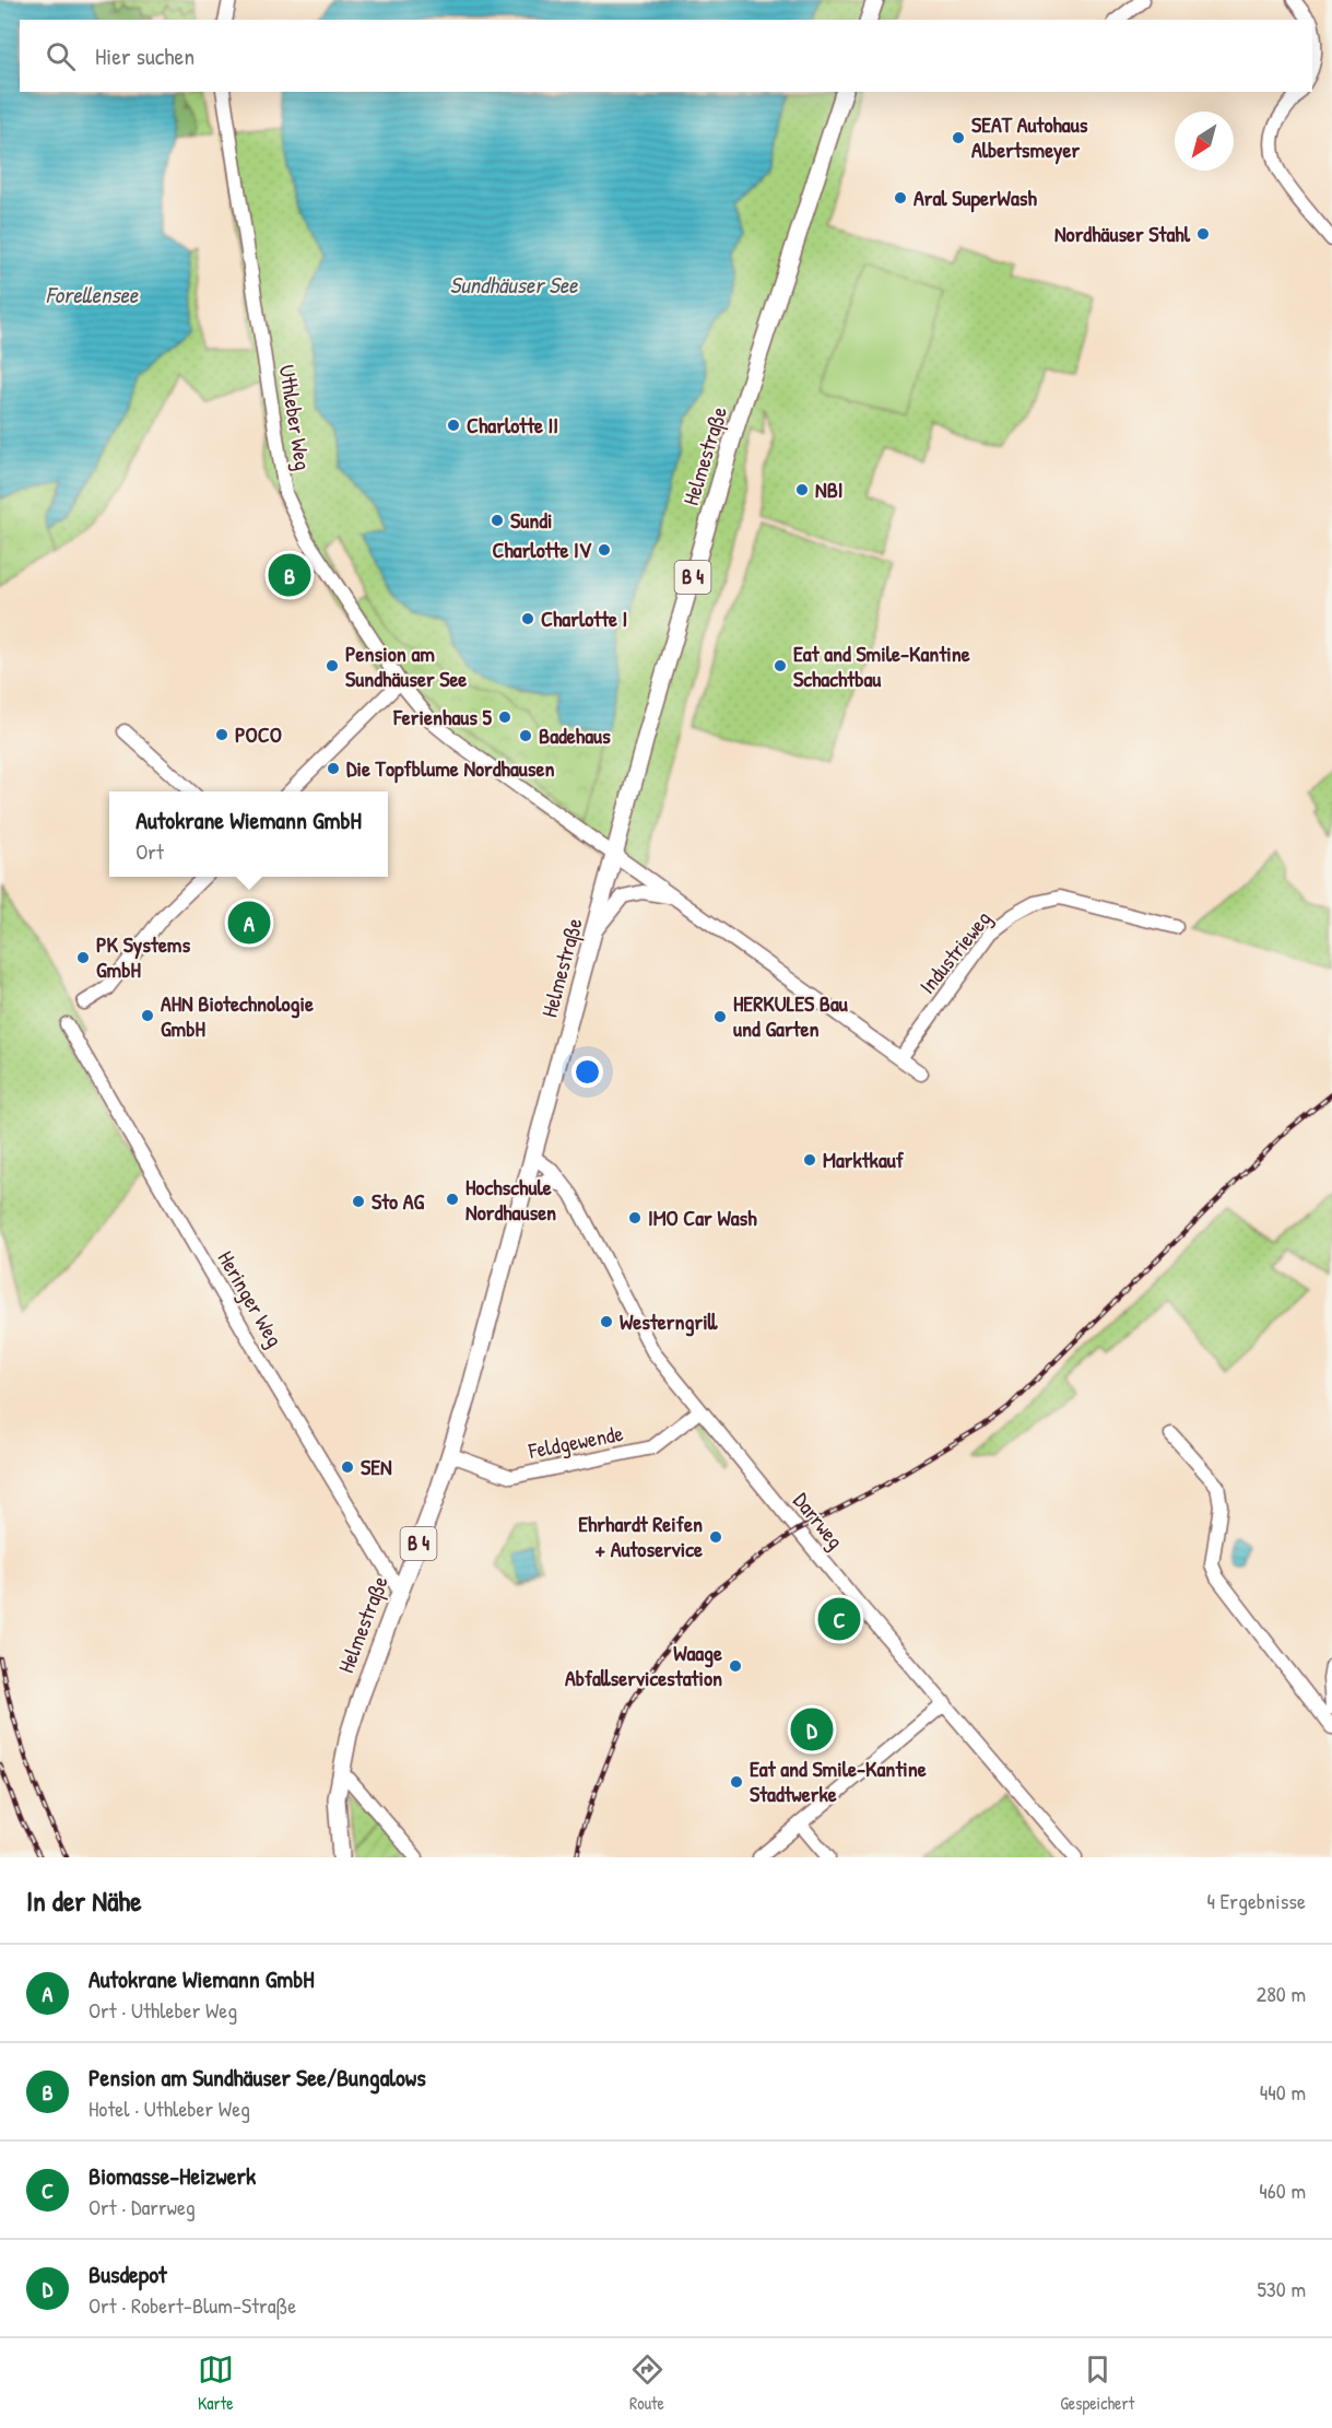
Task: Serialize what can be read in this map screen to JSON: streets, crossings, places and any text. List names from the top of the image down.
{
  "streets": {
    "main road": ["Helmestraße", "B 4"],
    "street": [
      "Uthleber Weg",
      "Industrieweg",
      "Heringer Weg",
      "Feldgewende",
      "Darrweg"
    ]
  },
  "crossings": [
    ["Uthleber Weg", "Helmestraße"],
    ["Helmestraße", "Heringer Weg"],
    ["Helmestraße", "Feldgewende"],
    ["Helmestraße", "Darrweg"],
    ["Feldgewende", "Darrweg"]
  ],
  "water": ["Sundhäuser See", "Forellensee"],
  "places": [
    "SEAT Autohaus Albertsmeyer",
    "Aral SuperWash",
    "Nordhäuser Stahl",
    "Charlotte II",
    "NBI",
    "Sundi",
    "Charlotte IV",
    "Charlotte I",
    "Pension am Sundhäuser See",
    "Eat and Smile-Kantine Schachtbau",
    "Ferienhaus 5",
    "POCO",
    "Badehaus",
    "Die Topfblume Nordhausen",
    "PK Systems GmbH",
    "AHN Biotechnologie GmbH",
    "HERKULES Bau und Garten",
    "Marktkauf",
    "Hochschule Nordhausen",
    "Sto AG",
    "IMO Car Wash",
    "Westerngrill",
    "SEN",
    "Ehrhardt Reifen + Autoservice",
    "Waage Abfallservicestation",
    "Eat and Smile-Kantine Stadtwerke"
  ],
  "north": "bottom left",
  "page": {
    "search": "Hier suchen",
    "pins": [
      "B",
      "A",
      "C",
      "D"
    ],
    "popup": ["Autokrane Wiemann GmbH", "Ort"],
    "heading": ["In der Nähe", "4 Ergebnisse"],
    "list": [
      {
        "mark": "A",
        "name": "Autokrane Wiemann GmbH",
        "note": "Ort · Uthleber Weg",
        "value": "280 m"
      },
      {
        "mark": "B",
        "name": "Pension am Sundhäuser See/Bungalows",
        "note": "Hotel · Uthleber Weg",
        "value": "440 m"
      },
      {
        "mark": "C",
        "name": "Biomasse-Heizwerk",
        "note": "Ort · Darrweg",
        "value": "460 m"
      },
      {
        "mark": "D",
        "name": "Busdepot",
        "note": "Ort · Robert-Blum-Straße",
        "value": "530 m"
      }
    ],
    "nav": ["Karte", "Route", "Gespeichert"]
  }
}
